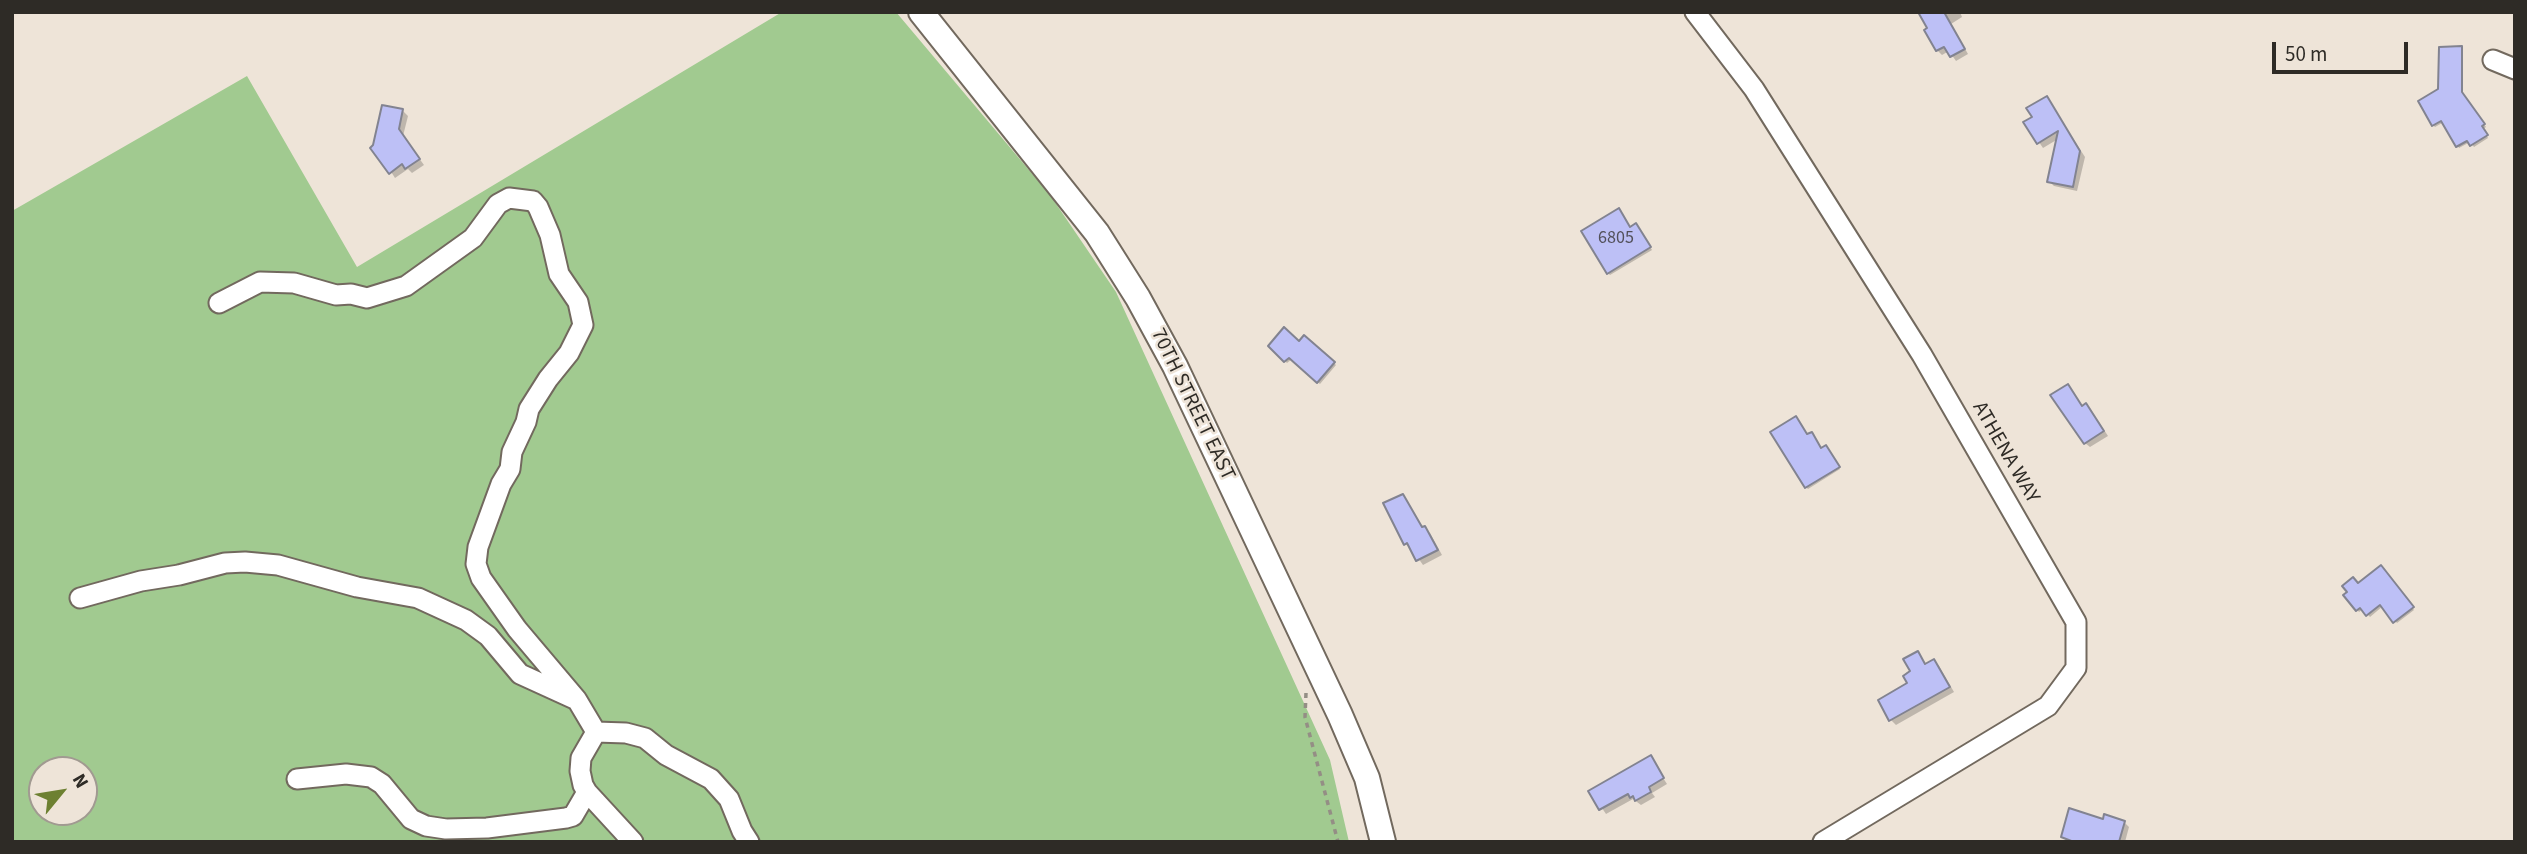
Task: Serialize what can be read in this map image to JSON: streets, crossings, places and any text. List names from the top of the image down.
{
  "streets": {
    "main road": ["70TH STREET EAST"],
    "street": ["ATHENA WAY"]
  },
  "house_numbers": ["6805"],
  "scale_bar": "50 m",
  "north": "top right"
}
